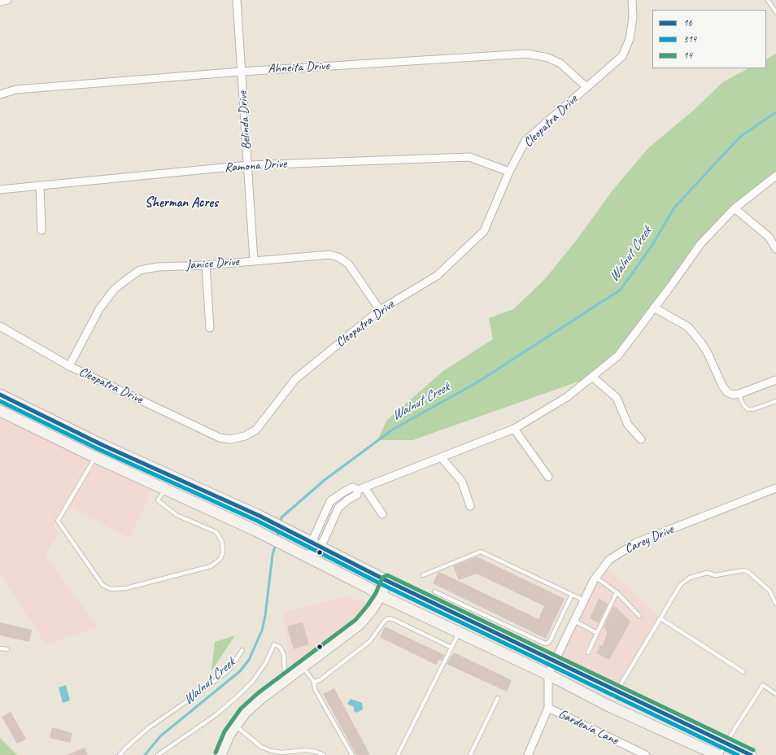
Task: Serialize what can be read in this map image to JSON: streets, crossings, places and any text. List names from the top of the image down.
{
  "streets": {
    "street": [
      "Ahneita Drive",
      "Belinda Drive",
      "Cleopatra Drive",
      "Ramona Drive",
      "Janice Drive",
      "Carey Drive",
      "Gardenia Lane"
    ]
  },
  "crossings": [
    ["Ahneita Drive", "Belinda Drive"],
    ["Ahneita Drive", "Cleopatra Drive"],
    ["Belinda Drive", "Ramona Drive"],
    ["Belinda Drive", "Janice Drive"],
    ["Cleopatra Drive", "Ramona Drive"],
    ["Cleopatra Drive", "Janice Drive"]
  ],
  "districts": ["Sherman Acres"],
  "water": ["Walnut Creek"],
  "lines": ["transit line 16", "transit line 314", "transit line 14"],
  "legend": ["16", "314", "14"]
}
